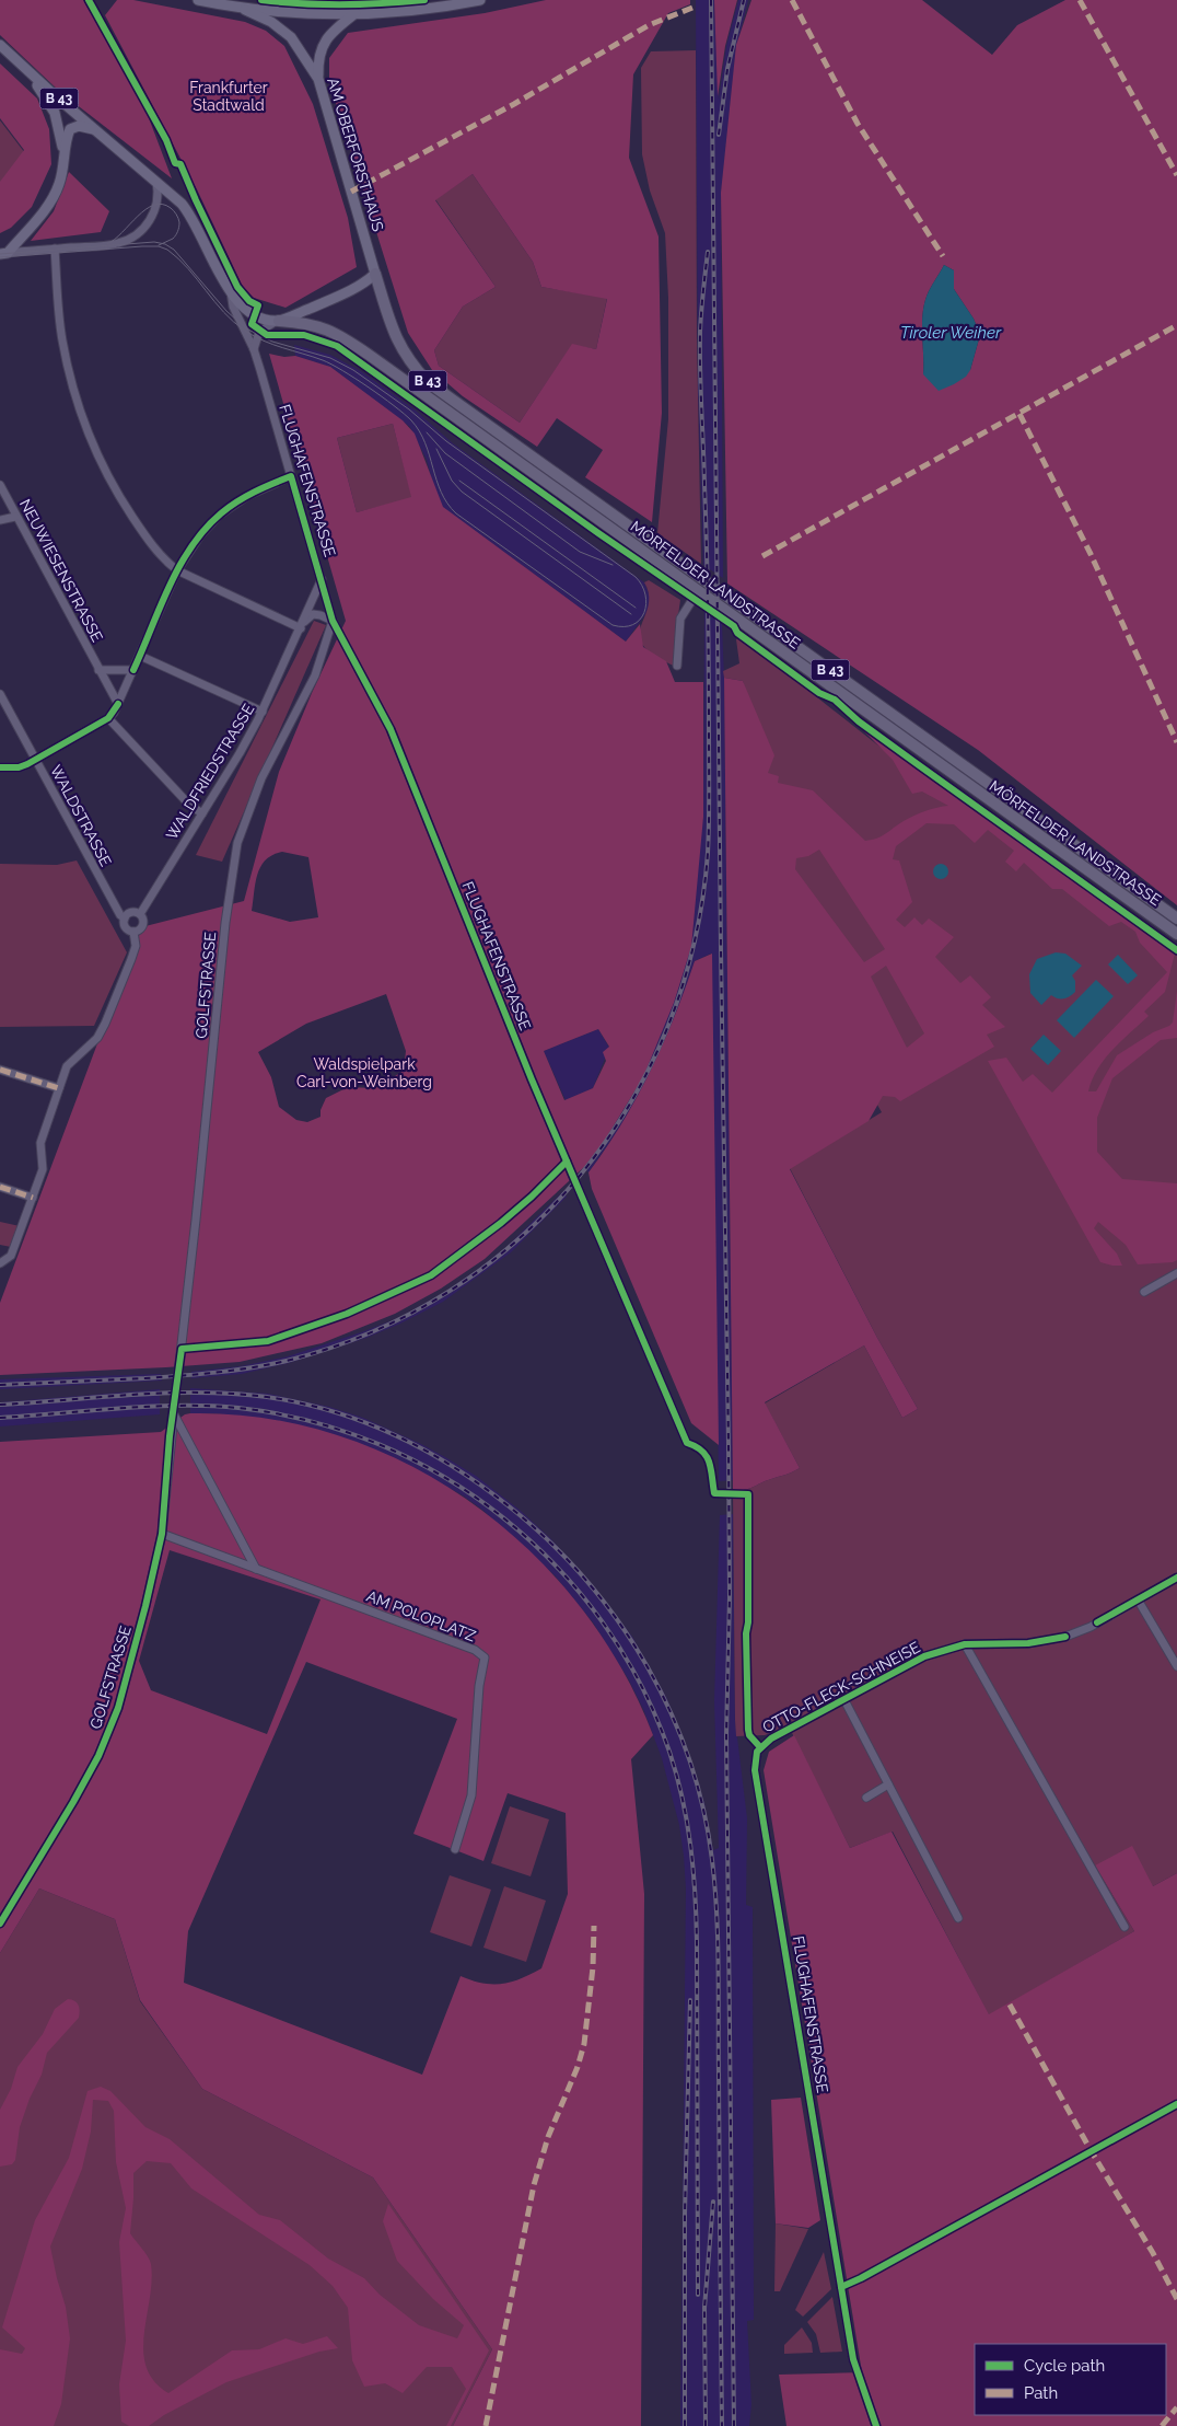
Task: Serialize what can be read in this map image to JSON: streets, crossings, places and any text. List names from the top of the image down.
{
  "streets": {
    "highway": ["B 43", "MÖRFELDER LANDSTRASSE"],
    "main road": ["AM OBERFORSTHAUS"],
    "street": [
      "FLUGHAFENSTRASSE",
      "NEUWIESENSTRASSE",
      "WALDFRIEDSTRASSE",
      "WALDSTRASSE",
      "GOLFSTRASSE",
      "AM POLOPLATZ",
      "OTTO-FLECK-SCHNEISE"
    ]
  },
  "crossings": [
    ["B 43", "AM OBERFORSTHAUS"],
    ["B 43", "FLUGHAFENSTRASSE"],
    ["B 43", "MÖRFELDER LANDSTRASSE"],
    ["AM OBERFORSTHAUS", "MÖRFELDER LANDSTRASSE"],
    ["FLUGHAFENSTRASSE", "WALDFRIEDSTRASSE"],
    ["FLUGHAFENSTRASSE", "GOLFSTRASSE"],
    ["FLUGHAFENSTRASSE", "OTTO-FLECK-SCHNEISE"],
    ["WALDFRIEDSTRASSE", "WALDSTRASSE"],
    ["GOLFSTRASSE", "AM POLOPLATZ"]
  ],
  "water": ["Tiroler Weiher"],
  "parks": ["Frankfurter Stadtwald", "Waldspielpark Carl-von-Weinberg"],
  "legend": ["Cycle path", "Path"]
}
